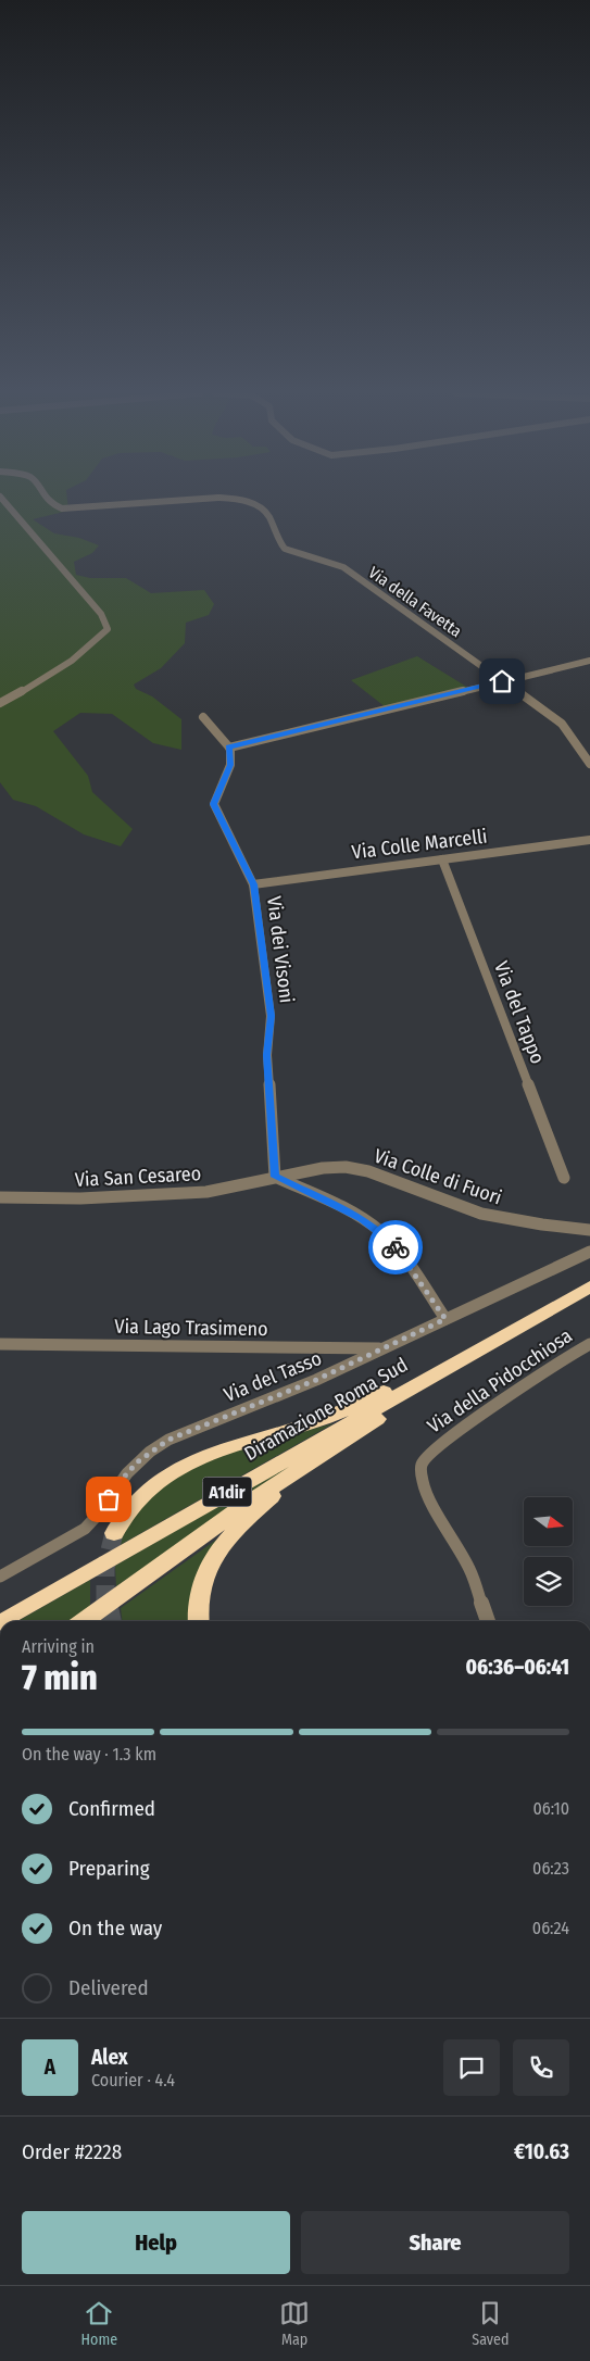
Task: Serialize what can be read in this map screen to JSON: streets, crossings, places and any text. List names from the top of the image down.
{
  "streets": {
    "highway": ["Diramazione Roma Sud", "A1dir"],
    "street": [
      "Via della Favetta",
      "Via Colle Marcelli",
      "Via dei Visoni",
      "Via del Tappo",
      "Via San Cesareo",
      "Via Colle di Fuori",
      "Via Lago Trasimeno",
      "Via del Tasso",
      "Via della Pidocchiosa"
    ]
  },
  "crossings": [
    ["Via Colle Marcelli", "Via dei Visoni"],
    ["Via Colle Marcelli", "Via del Tappo"],
    ["Via dei Visoni", "Via San Cesareo"],
    ["Via dei Visoni", "Via Colle di Fuori"],
    ["Via San Cesareo", "Via Colle di Fuori"],
    ["Via Lago Trasimeno", "Via del Tasso"],
    ["Diramazione Roma Sud", "A1dir"]
  ],
  "north": "right",
  "page": {
    "heading": ["7 min", "Arriving in", "06:36–06:41"],
    "panel": [
      "Alex",
      "Courier · 4.4",
      "Order #2228",
      "€10.63"
    ],
    "bar": "On the way · 1.3 km",
    "list": [
      ["Confirmed", "06:10"],
      ["Preparing", "06:23"],
      ["On the way", "06:24"],
      "Delivered"
    ],
    "round": "A",
    "buttons": ["Help", "Share"],
    "tabs": ["Home", "Map", "Saved"]
  }
}
